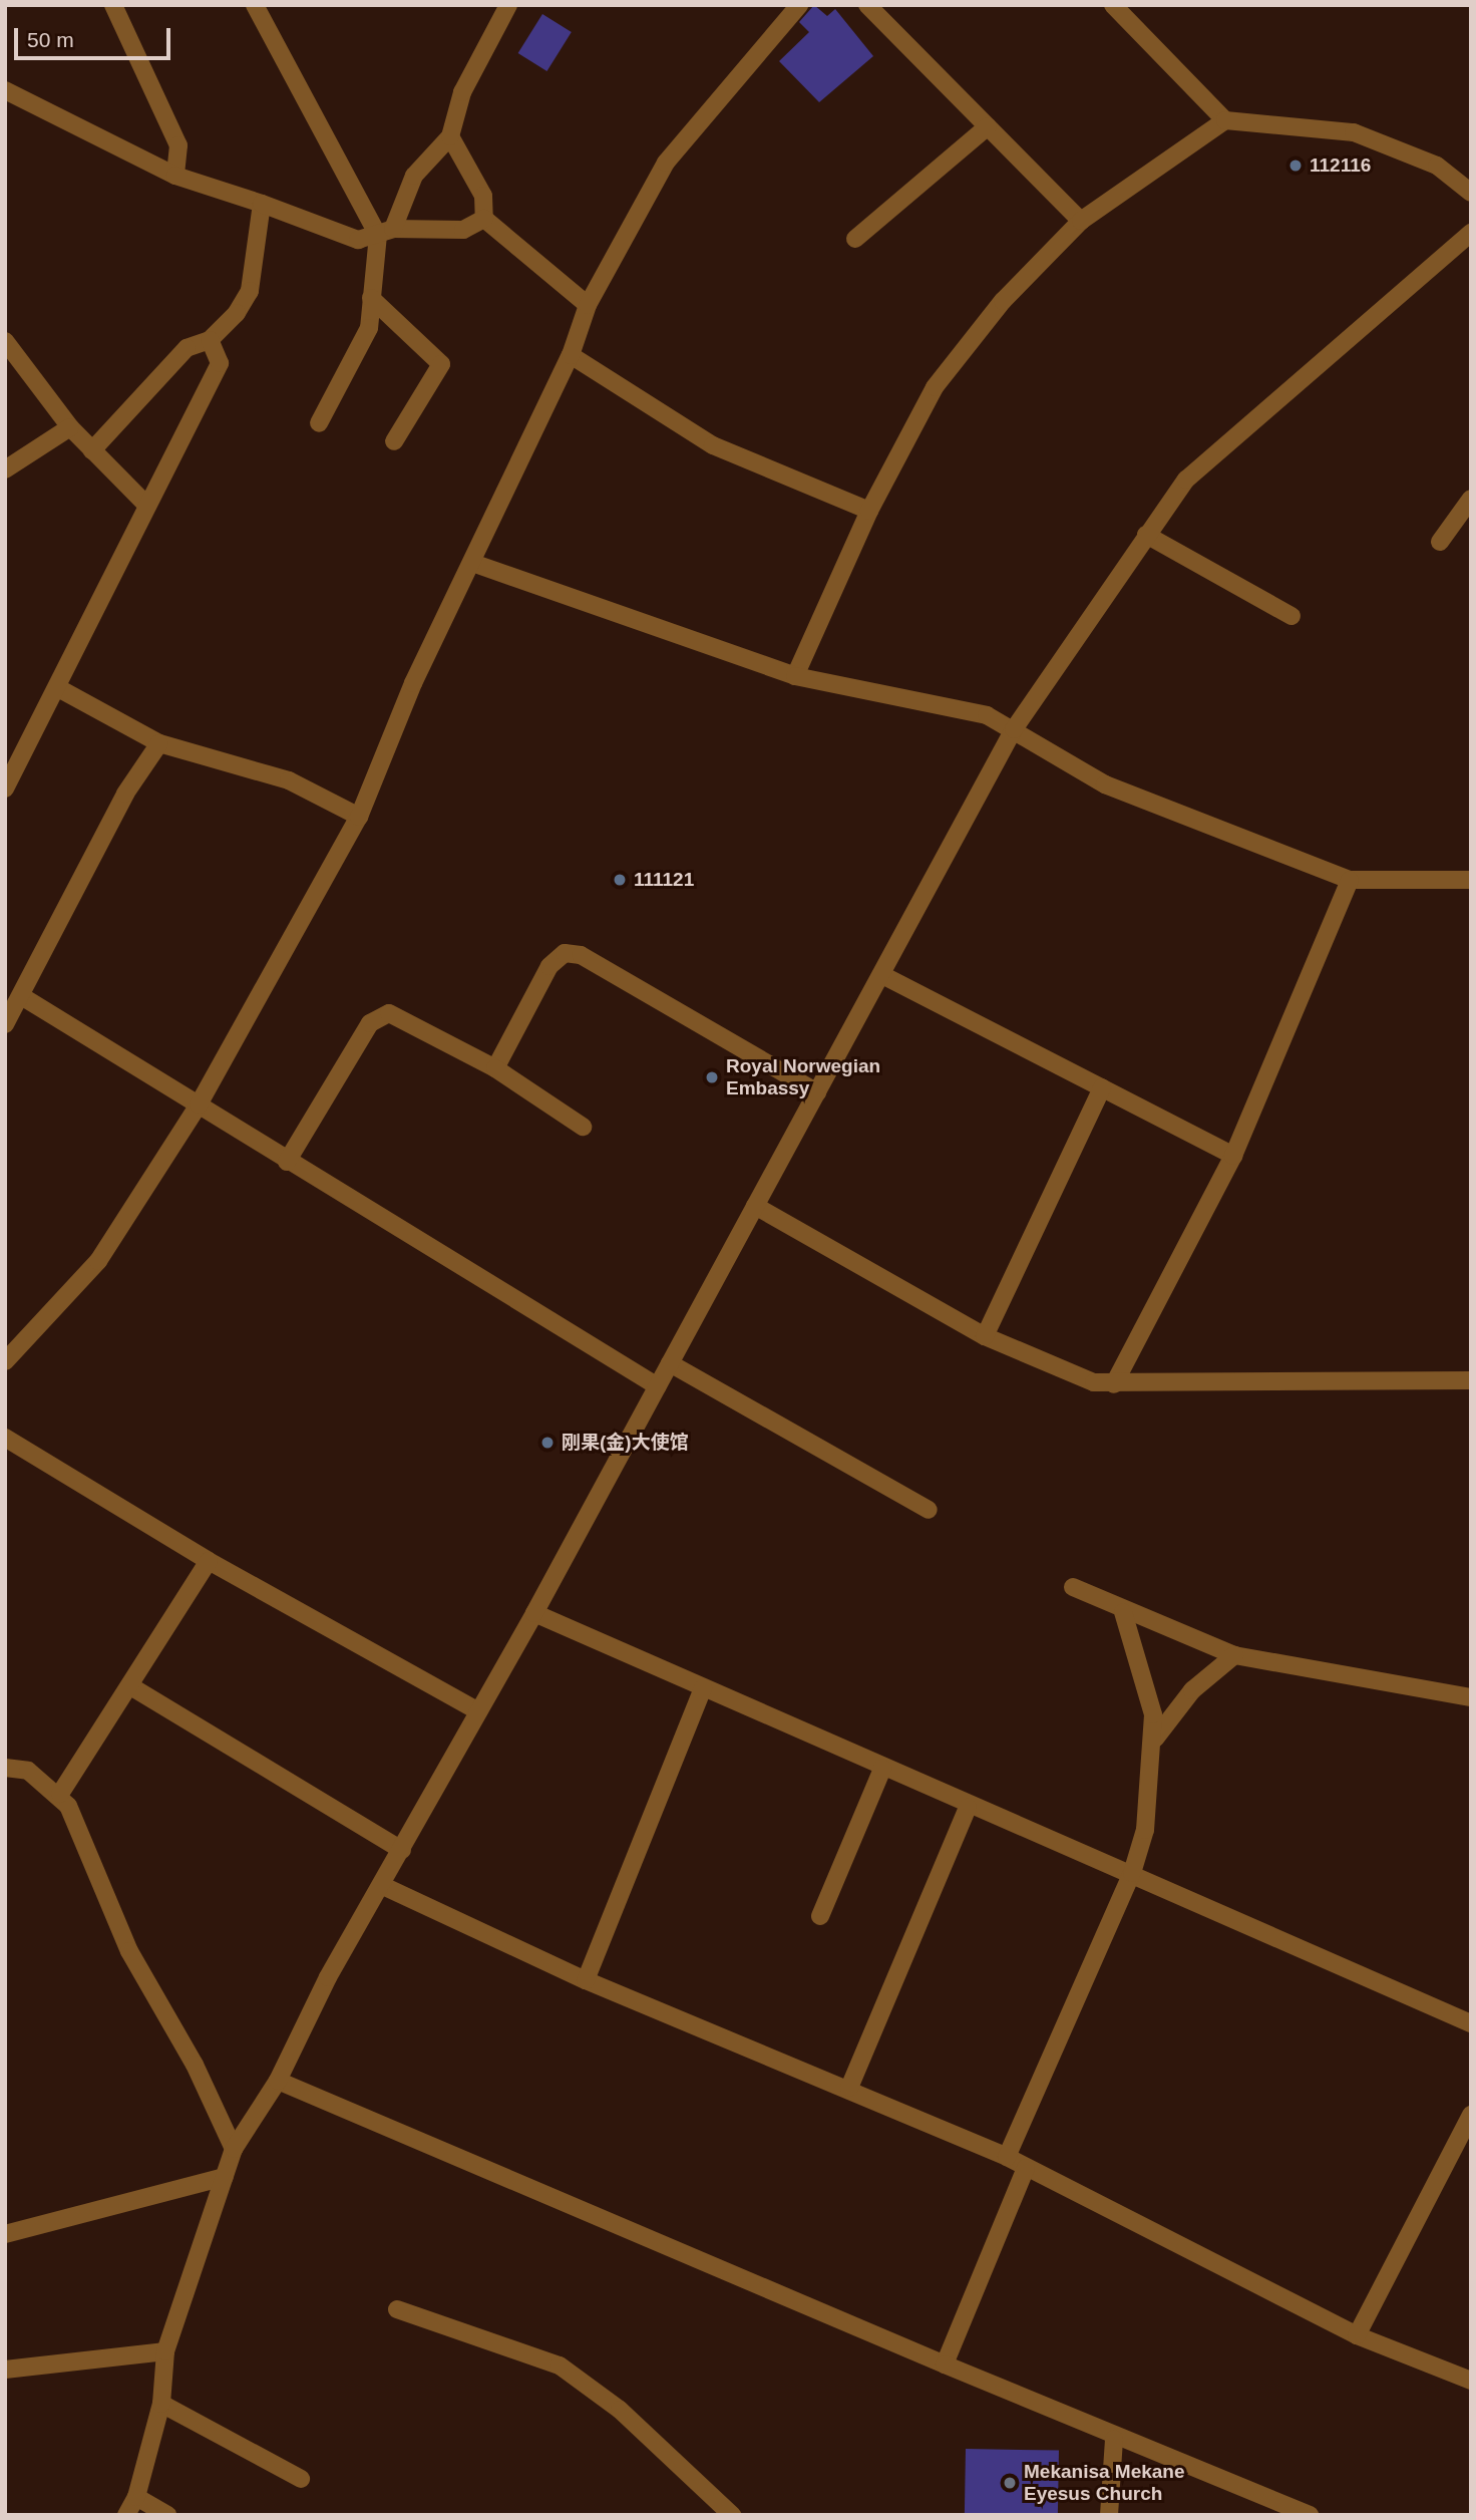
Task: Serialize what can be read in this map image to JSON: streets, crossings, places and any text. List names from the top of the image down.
{
  "places": [
    "112116",
    "111121",
    "Royal Norwegian Embassy",
    "刚果(金)大使馆",
    "Mekanisa Mekane Eyesus Church"
  ],
  "scale_bar": "50 m"
}
